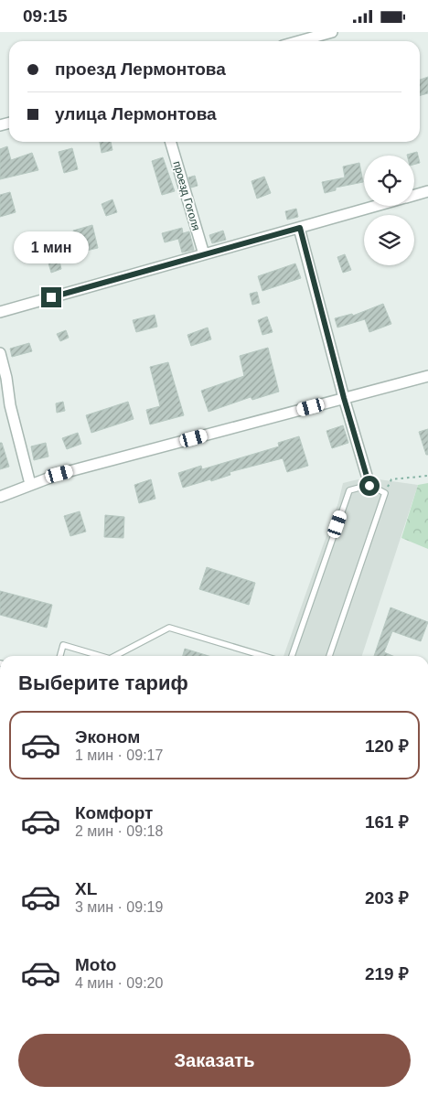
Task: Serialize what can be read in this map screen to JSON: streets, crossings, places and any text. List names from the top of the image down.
{
  "streets": {
    "street": ["проезд Гоголя"]
  },
  "page": {
    "status": "09:15",
    "banner": ["проезд Лермонтова", "улица Лермонтова"],
    "bubble": "1 мин",
    "heading": "Выберите тариф",
    "list": [
      {
        "name": "Эконом",
        "note": "1 мин · 09:17",
        "value": "120 ₽"
      },
      {
        "name": "Комфорт",
        "note": "2 мин · 09:18",
        "value": "161 ₽"
      },
      {
        "name": "XL",
        "note": "3 мин · 09:19",
        "value": "203 ₽"
      },
      {
        "name": "Moto",
        "note": "4 мин · 09:20",
        "value": "219 ₽"
      }
    ],
    "buttons": "Заказать"
  }
}
